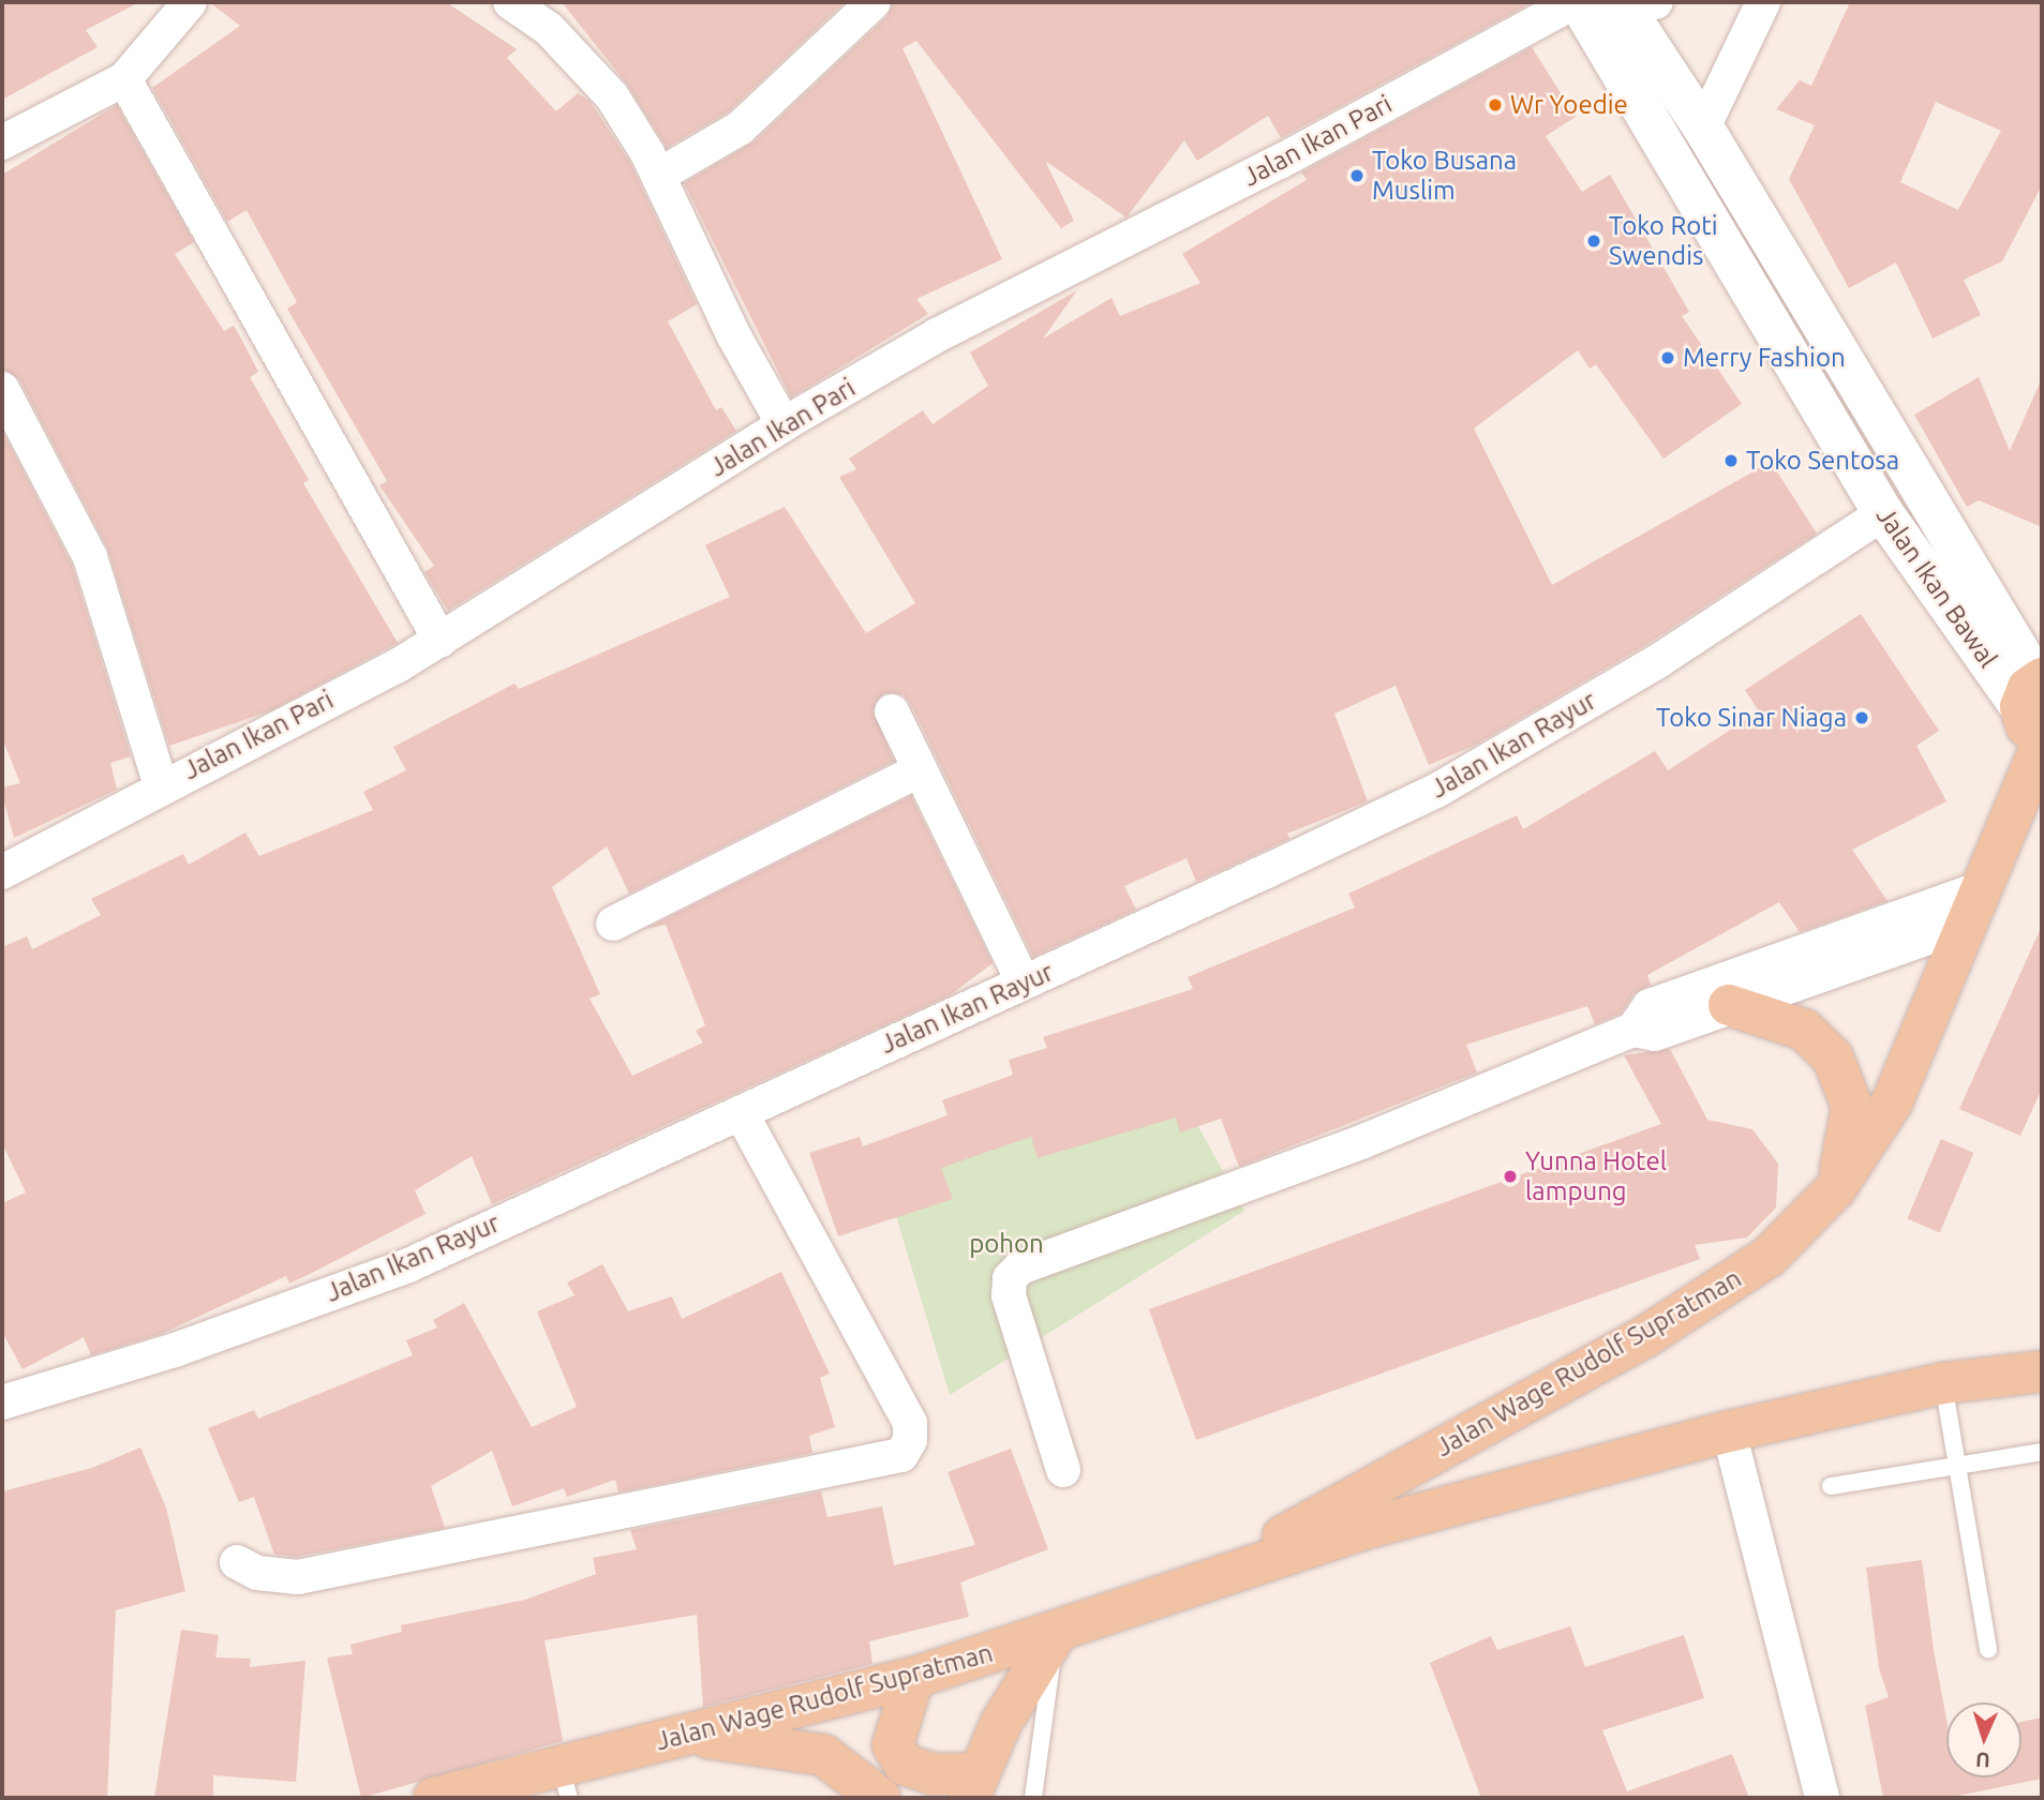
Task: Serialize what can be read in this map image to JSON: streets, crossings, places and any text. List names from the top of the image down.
{
  "streets": {
    "main road": ["Jalan Wage Rudolf Supratman"],
    "street": ["Jalan Ikan Pari", "Jalan Ikan Bawal", "Jalan Ikan Rayur"]
  },
  "crossings": [
    ["Jalan Ikan Pari", "Jalan Ikan Bawal"],
    ["Jalan Ikan Bawal", "Jalan Ikan Rayur"]
  ],
  "parks": ["pohon"],
  "places": [
    "Wr Yoedie",
    "Toko Busana Muslim",
    "Toko Roti Swendis",
    "Merry Fashion",
    "Toko Sentosa",
    "Toko Sinar Niaga",
    "Yunna Hotel lampung"
  ],
  "north": "bottom"
}
